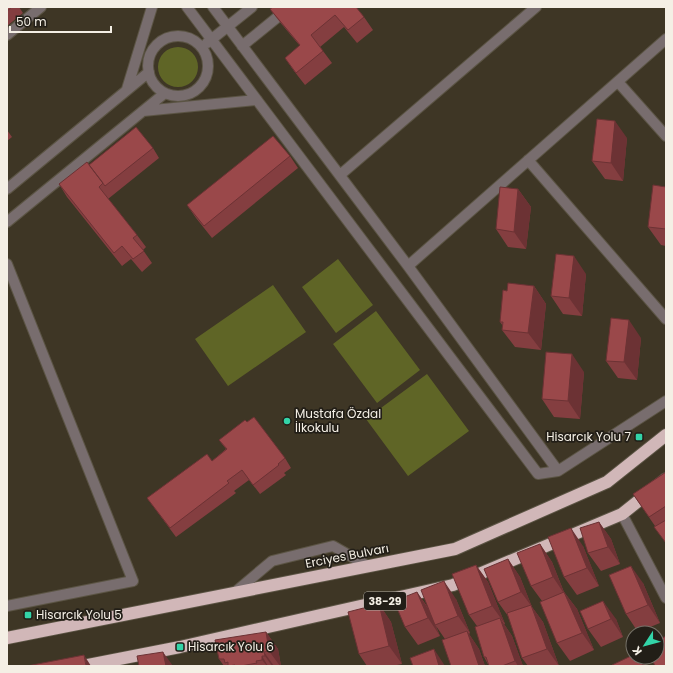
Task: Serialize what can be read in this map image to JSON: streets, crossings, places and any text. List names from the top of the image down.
{
  "streets": {
    "highway": ["Erciyes Bulvarı", "38-29"]
  },
  "places": {
    "other": ["Mustafa Özdal İlkokulu"],
    "transit": ["Hisarcık Yolu 7", "Hisarcık Yolu 5", "Hisarcık Yolu 6"]
  },
  "scale_bar": "50 m",
  "north": "bottom left"
}
